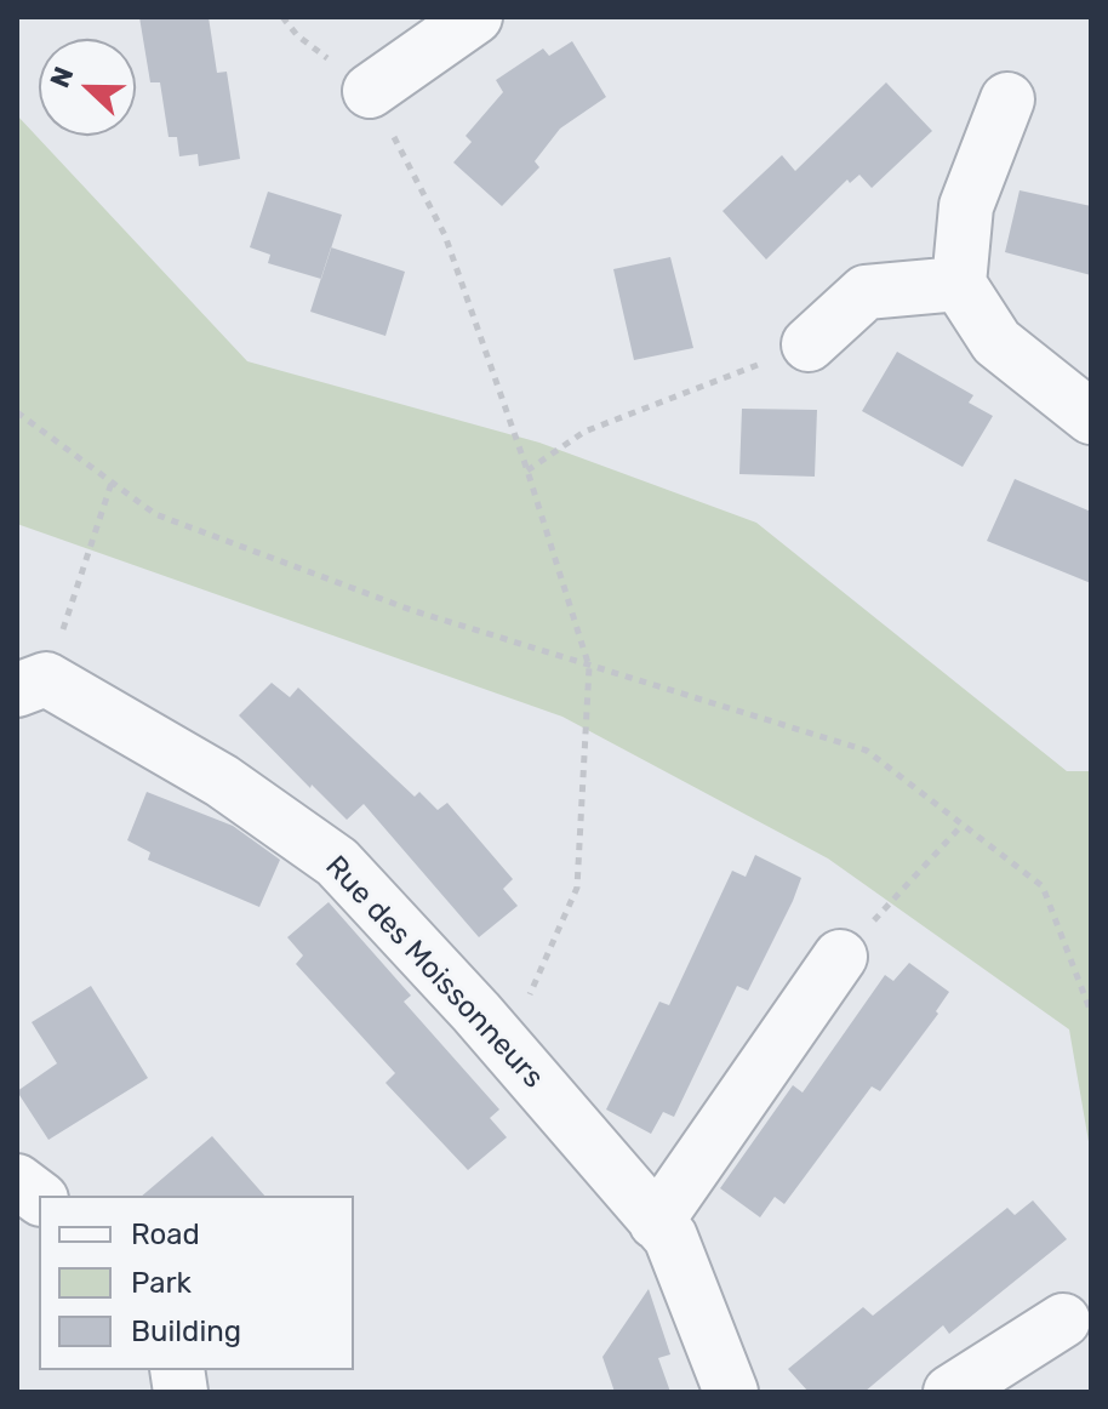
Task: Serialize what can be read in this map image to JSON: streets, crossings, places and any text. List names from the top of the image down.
{
  "streets": {
    "street": ["Rue des Moissonneurs"]
  },
  "legend": ["Road", "Park", "Building"],
  "north": "left"
}
